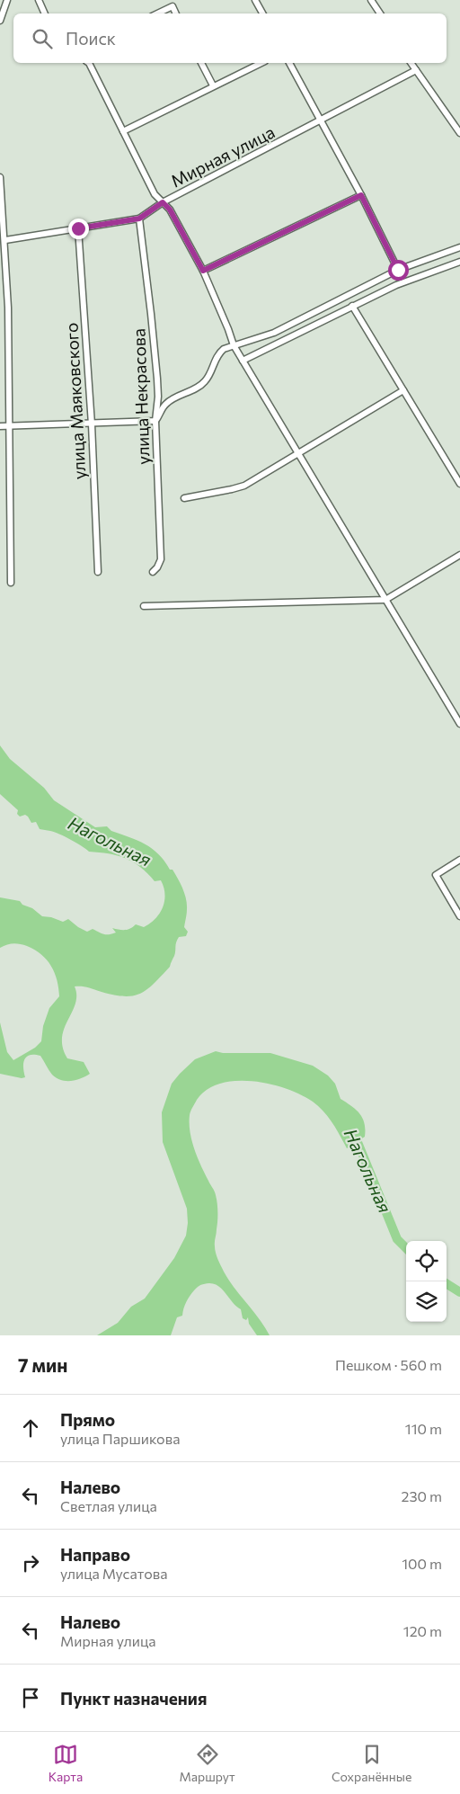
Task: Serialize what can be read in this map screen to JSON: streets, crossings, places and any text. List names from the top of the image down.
{
  "streets": {
    "street": ["Мирная улица", "улица Некрасова", "улица Маяковского"]
  },
  "crossings": [
    ["Мирная улица", "улица Некрасова"],
    ["Мирная улица", "улица Маяковского"]
  ],
  "water": ["Нагольная"],
  "page": {
    "search": "Поиск",
    "heading": ["7 мин", "Пешком · 560 m"],
    "list": [
      ["Прямо", "улица Паршикова", "110 m"],
      ["Налево", "Светлая улица", "230 m"],
      ["Направо", "улица Мусатова", "100 m"],
      ["Налево", "Мирная улица", "120 m"],
      "Пункт назначения"
    ],
    "nav": ["Карта", "Маршрут", "Сохранённые"]
  }
}
